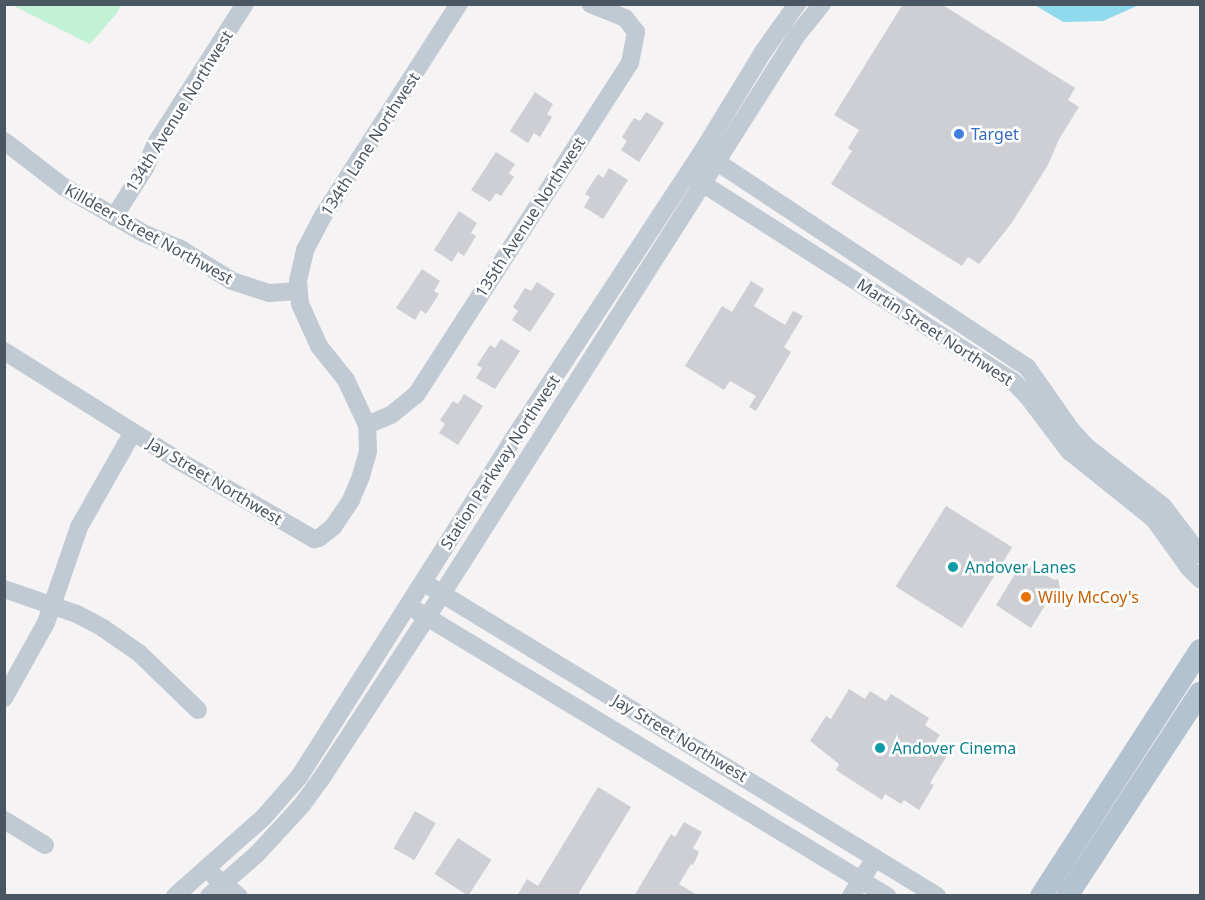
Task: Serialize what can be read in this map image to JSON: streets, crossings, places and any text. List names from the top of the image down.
{
  "streets": {
    "street": [
      "134th Avenue Northwest",
      "134th Lane Northwest",
      "135th Avenue Northwest",
      "Killdeer Street Northwest",
      "Martin Street Northwest",
      "Station Parkway Northwest",
      "Jay Street Northwest"
    ]
  },
  "crossings": [
    ["134th Avenue Northwest", "Killdeer Street Northwest"],
    ["134th Lane Northwest", "Killdeer Street Northwest"],
    ["135th Avenue Northwest", "Jay Street Northwest"],
    ["Martin Street Northwest", "Station Parkway Northwest"],
    ["Station Parkway Northwest", "Jay Street Northwest"]
  ],
  "places": [
    "Target",
    "Andover Lanes",
    "Willy McCoy's",
    "Andover Cinema"
  ]
}
